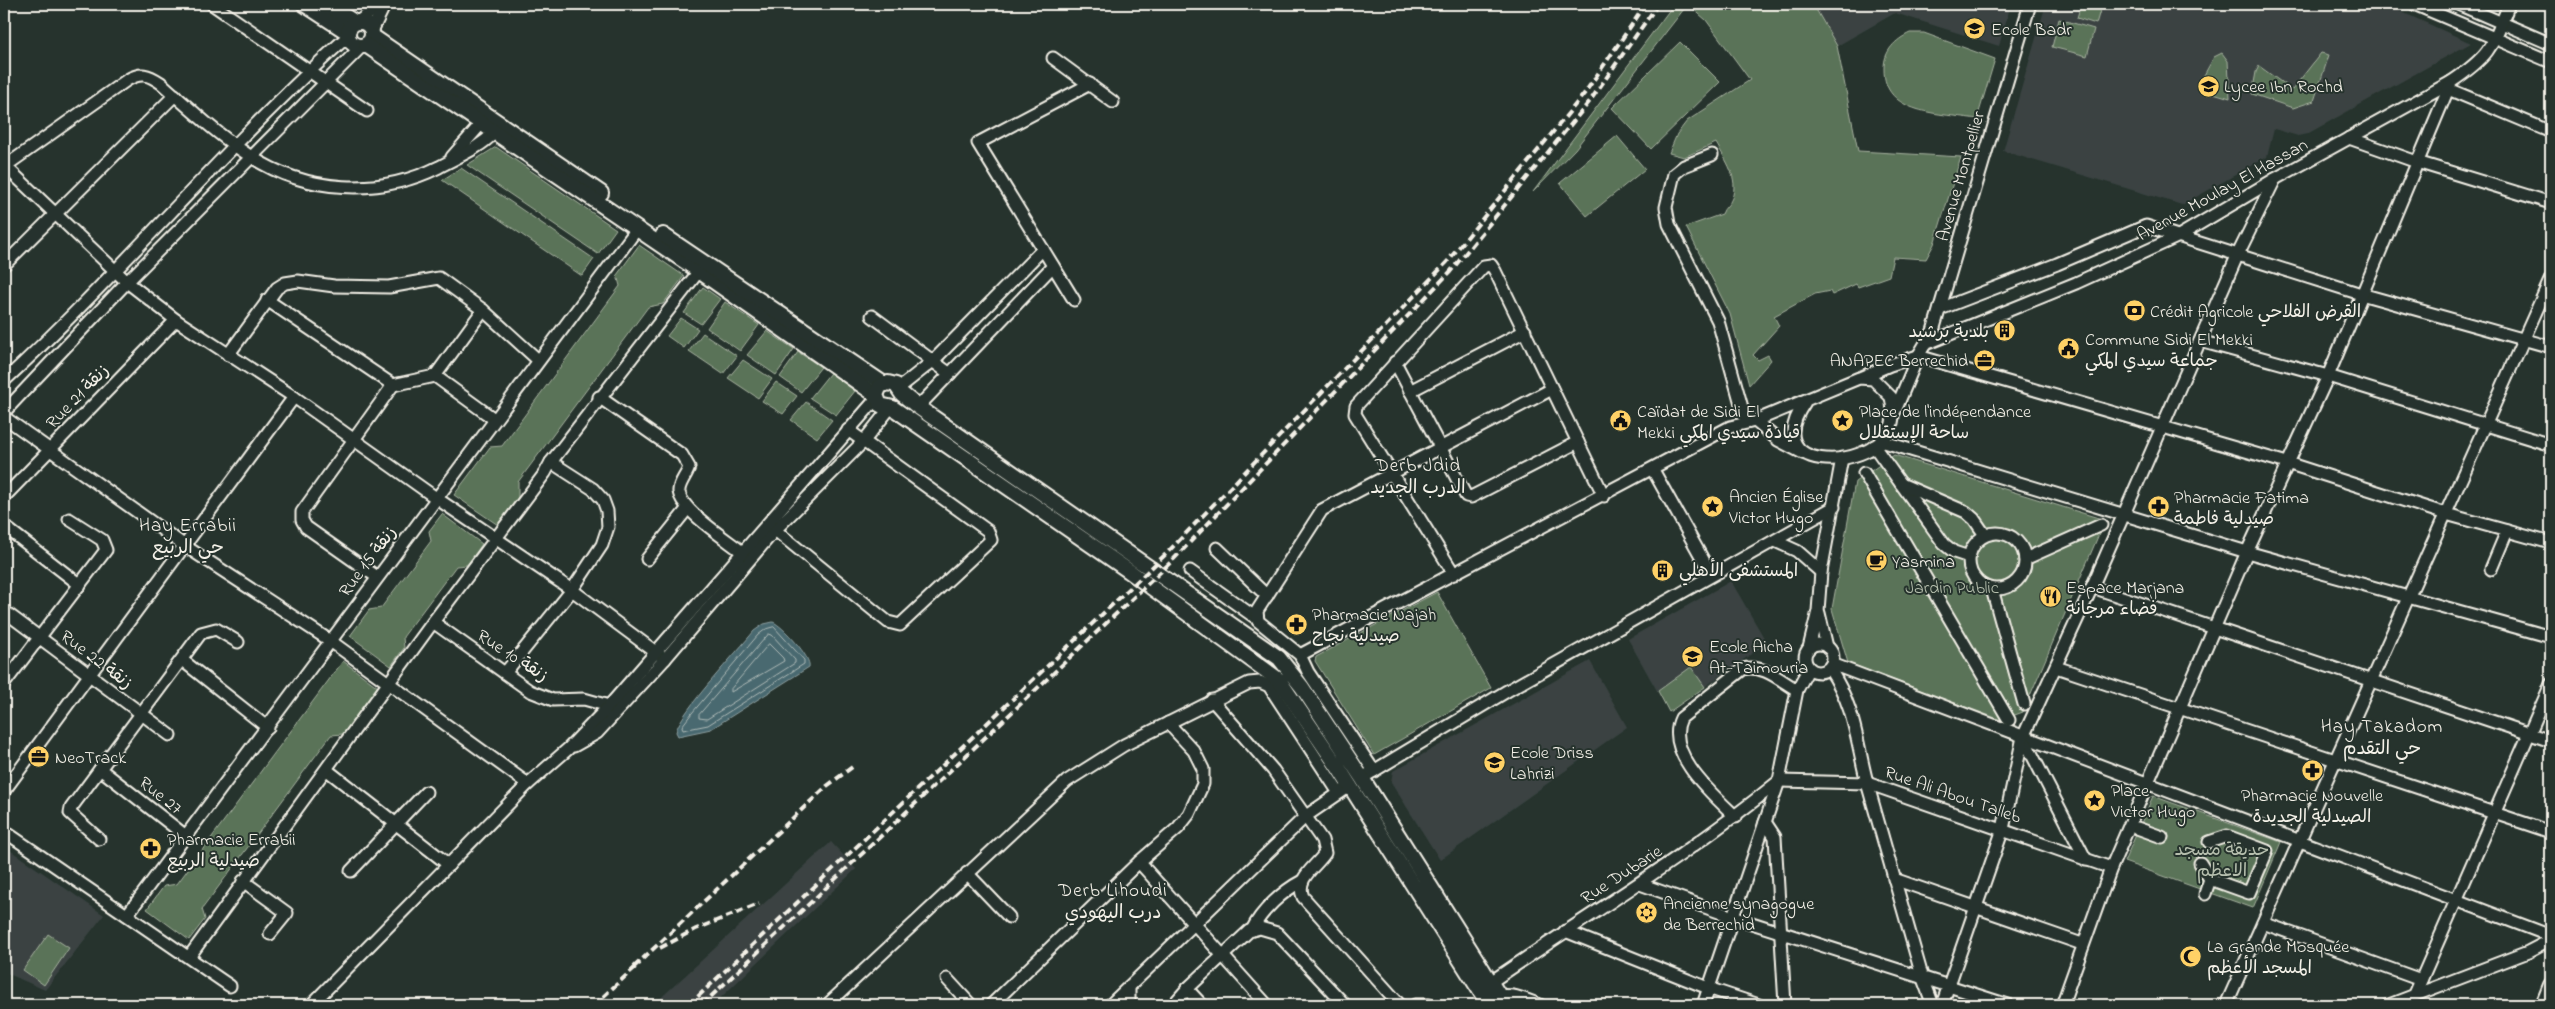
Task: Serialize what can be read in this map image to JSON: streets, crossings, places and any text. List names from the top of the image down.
{
  "streets": {
    "street": [
      "Avenue Montpellier",
      "Avenue Moulay El Hassan",
      "Rue 21 زنقة",
      "Rue 15 زنقة",
      "Rue 10 زنقة",
      "Rue 22 زنقة",
      "Rue Ali Abou Talleb",
      "Rue 27",
      "Rue Dubarie"
    ]
  },
  "crossings": [
    ["Avenue Montpellier", "Avenue Moulay El Hassan"],
    ["Rue 15 زنقة", "Rue 27"],
    ["Rue Ali Abou Talleb", "Rue Dubarie"]
  ],
  "districts": [
    "Derb Jdid الدرب الجديد",
    "Hay Errabii حي الربيع",
    "Hay Takadom حي التقدم",
    "Derb Lihoudi درب اليهودي"
  ],
  "parks": ["Jardin Public", "حديقة مسجد الاعظم"],
  "places": {
    "school or university": [
      "Ecole Badr",
      "Lycee Ibn Rochd",
      "Ecole Aicha At-Taimouria",
      "Ecole Driss Lahrizi"
    ],
    "bank": ["Crédit Agricole القرض الفلاحي"],
    "building": ["بلدية برشيد", "المستشفى الأهلي"],
    "public building": ["Commune Sidi El Mekki جماعة سيدي المكي", "Caïdat de Sidi El Mekki قيادة سيدي المكي"],
    "office": ["ANAPEC Berrechid", "NeoTrack"],
    "place": ["Place de l'indépendance ساحة الإستقلال", "Ancien Église Victor Hugo", "Place Victor Hugo"],
    "pharmacy": [
      "Pharmacie Fatima صيدلية فاطمة",
      "Pharmacie Najah صيدلية نجاح",
      "Pharmacie Nouvelle الصيدلية الجديدة",
      "Pharmacie Errabii صيدلية الربيع"
    ],
    "cafe": ["Yasmina"],
    "restaurant": ["Espace Marjana فضاء مرجانة"],
    "synagogue": ["Ancienne synagogue de Berrechid"],
    "mosque": ["La Grande Mosquée المسجد الأعظم"]
  }
}
